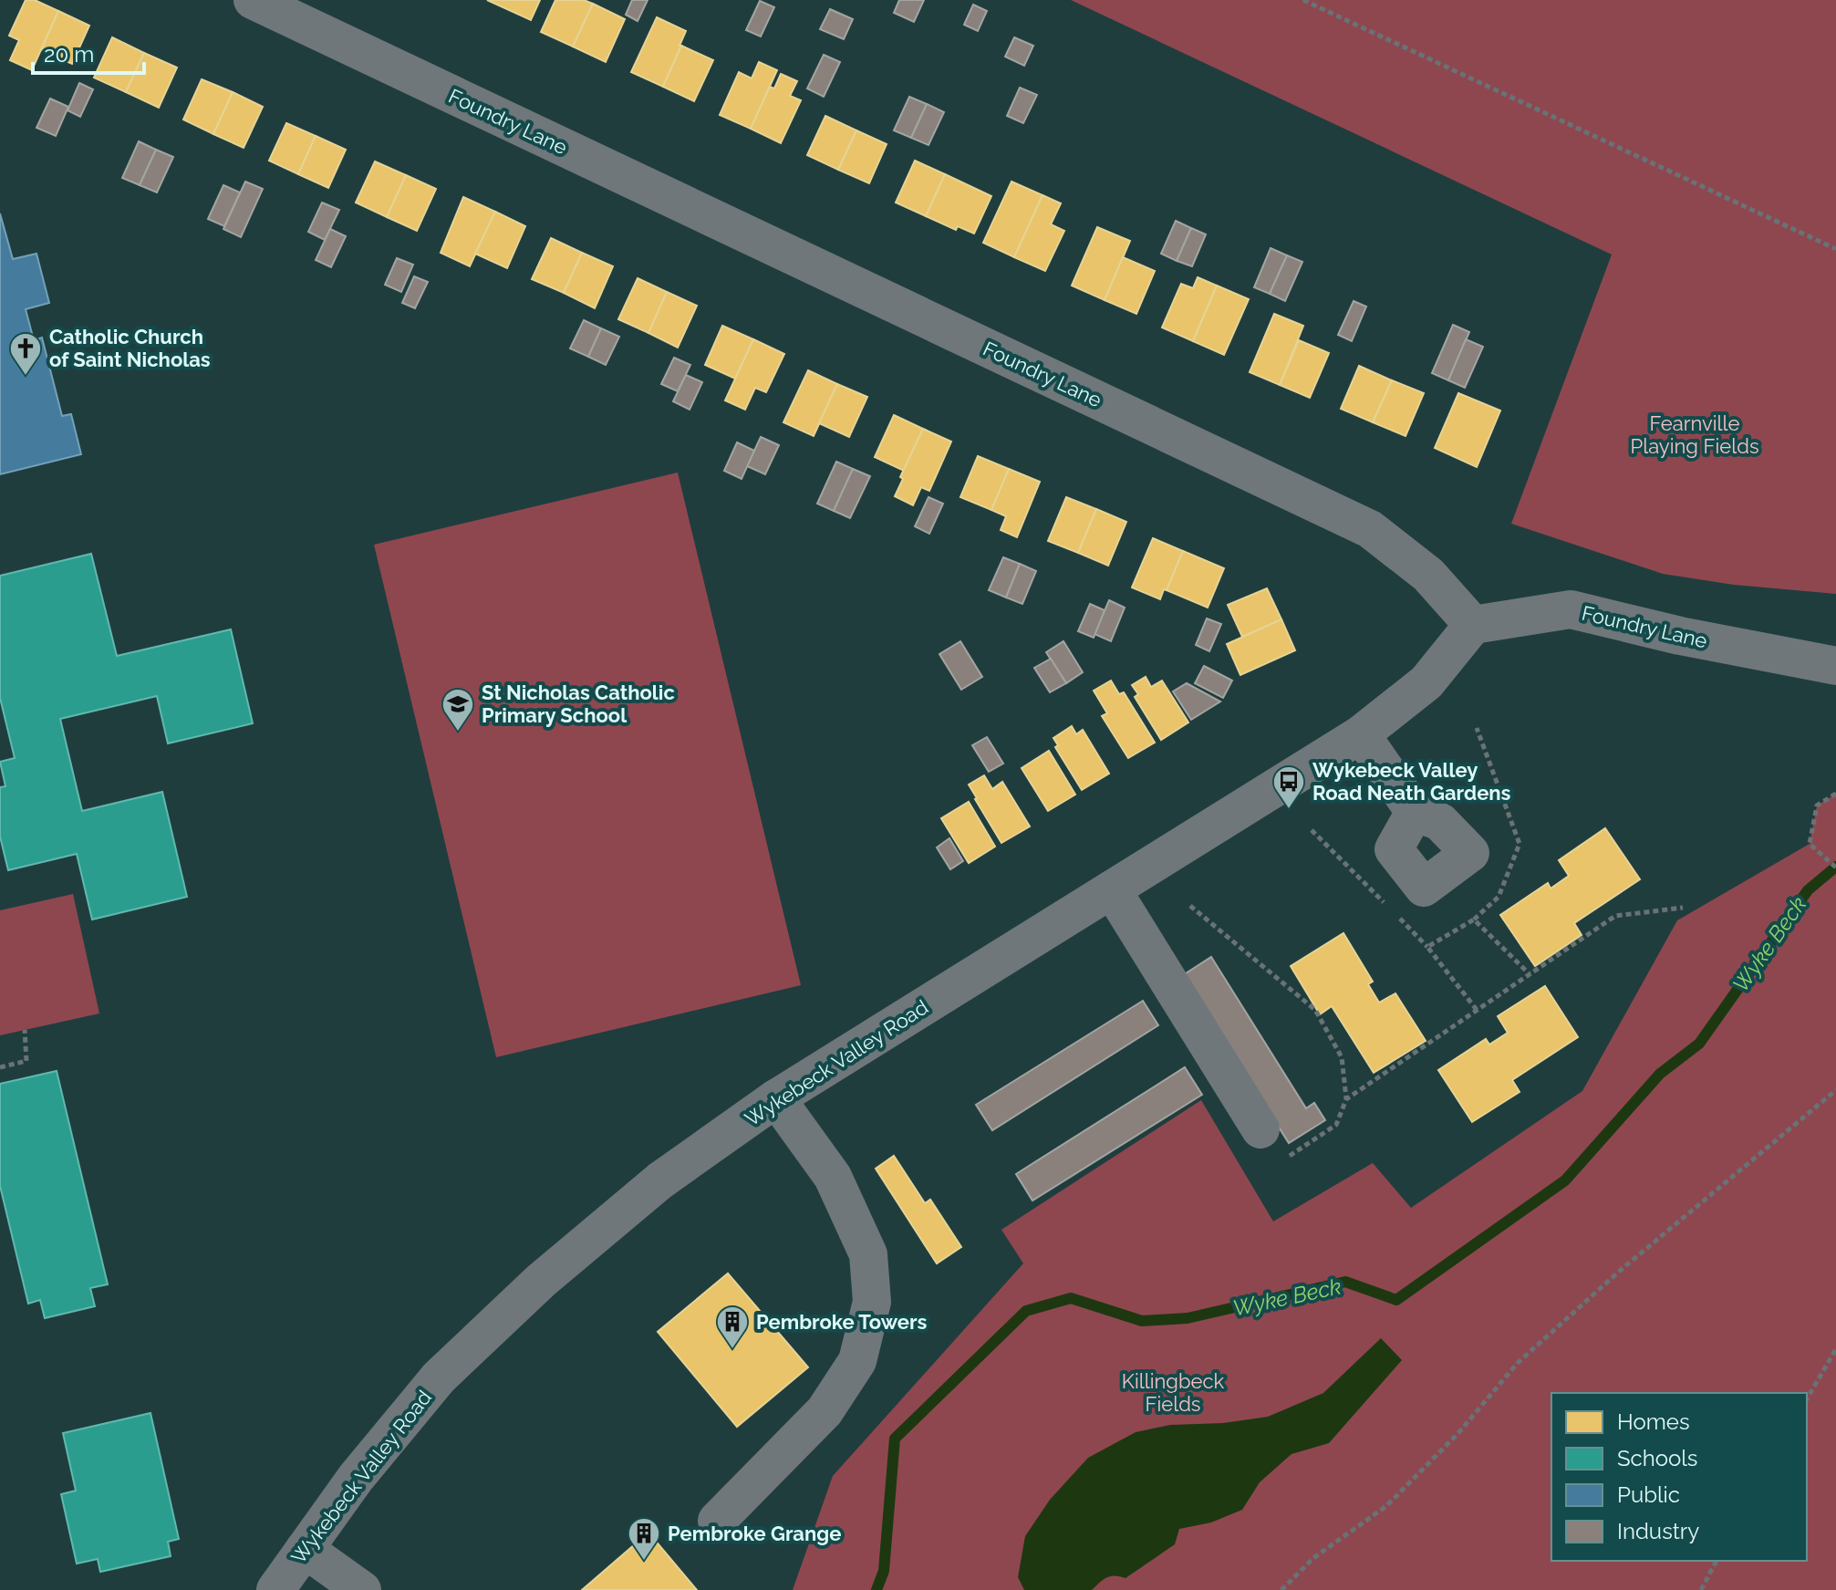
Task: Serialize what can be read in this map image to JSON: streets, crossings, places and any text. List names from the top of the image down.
{
  "streets": {
    "street": ["Foundry Lane", "Wykebeck Valley Road"]
  },
  "crossings": [
    ["Foundry Lane", "Wykebeck Valley Road"]
  ],
  "water": ["Wyke Beck"],
  "parks": ["Fearnville Playing Fields", "Killingbeck Fields"],
  "places": {
    "church": ["Catholic Church of Saint Nicholas"],
    "school or university": ["St Nicholas Catholic Primary School"],
    "bus stop": ["Wykebeck Valley Road Neath Gardens"],
    "building": ["Pembroke Towers", "Pembroke Grange"]
  },
  "legend": [
    "Homes",
    "Schools",
    "Public",
    "Industry"
  ],
  "scale_bar": "20 m"
}
